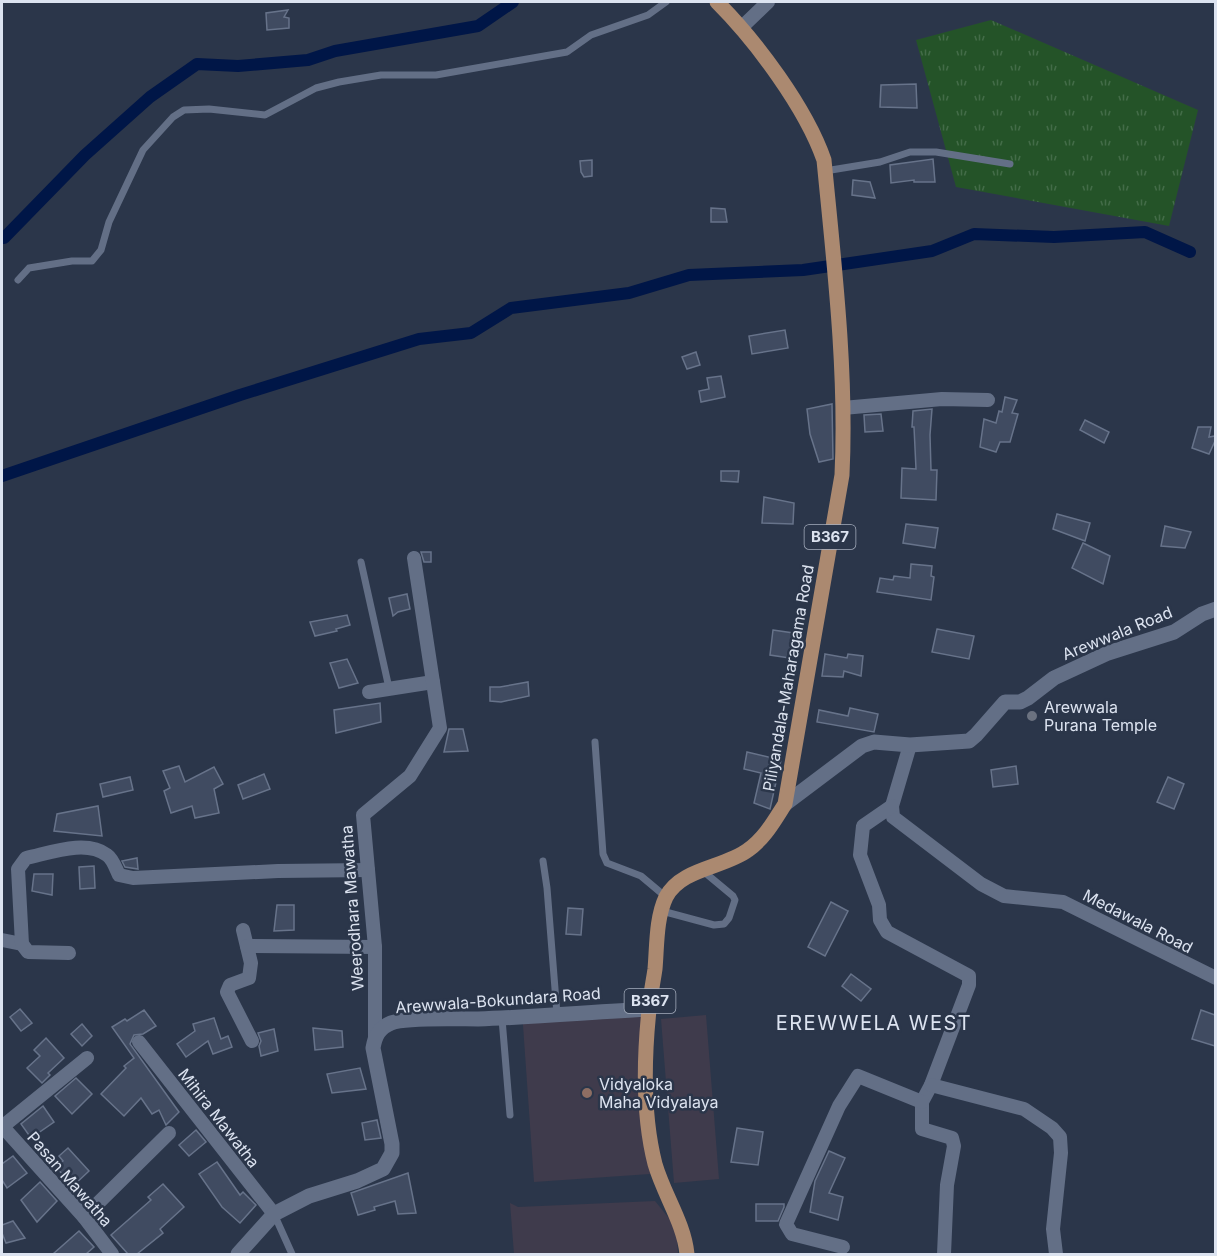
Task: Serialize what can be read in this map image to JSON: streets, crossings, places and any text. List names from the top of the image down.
{
  "streets": {
    "main road": ["B367", "Piliyandala-Maharagama Road"],
    "street": [
      "Arewwala Road",
      "Weerodhara Mawatha",
      "Medawala Road",
      "Arewwala-Bokundara Road",
      "Mihira Mawatha",
      "Pasan Mawatha"
    ]
  },
  "crossings": [
    ["B367", "Piliyandala-Maharagama Road"],
    ["B367", "Arewwala-Bokundara Road"],
    ["Arewwala Road", "Piliyandala-Maharagama Road"],
    ["Weerodhara Mawatha", "Arewwala-Bokundara Road"]
  ],
  "districts": ["EREWWELA WEST"],
  "places": ["Arewwala Purana Temple", "Vidyaloka Maha Vidyalaya"]
}
